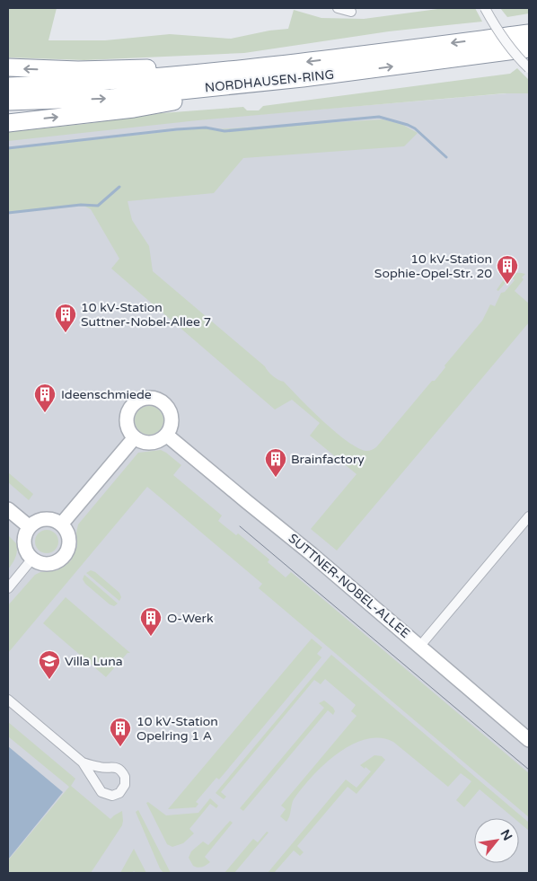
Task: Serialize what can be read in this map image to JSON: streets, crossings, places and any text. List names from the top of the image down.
{
  "streets": {
    "highway": ["NORDHAUSEN-RING"],
    "street": ["SUTTNER-NOBEL-ALLEE"]
  },
  "places": {
    "building": [
      "10 kV-Station Sophie-Opel-Str. 20",
      "10 kV-Station Suttner-Nobel-Allee 7",
      "Ideenschmiede",
      "Brainfactory",
      "O-Werk",
      "10 kV-Station Opelring 1 A"
    ],
    "school or university": ["Villa Luna"]
  },
  "north": "top right"
}
